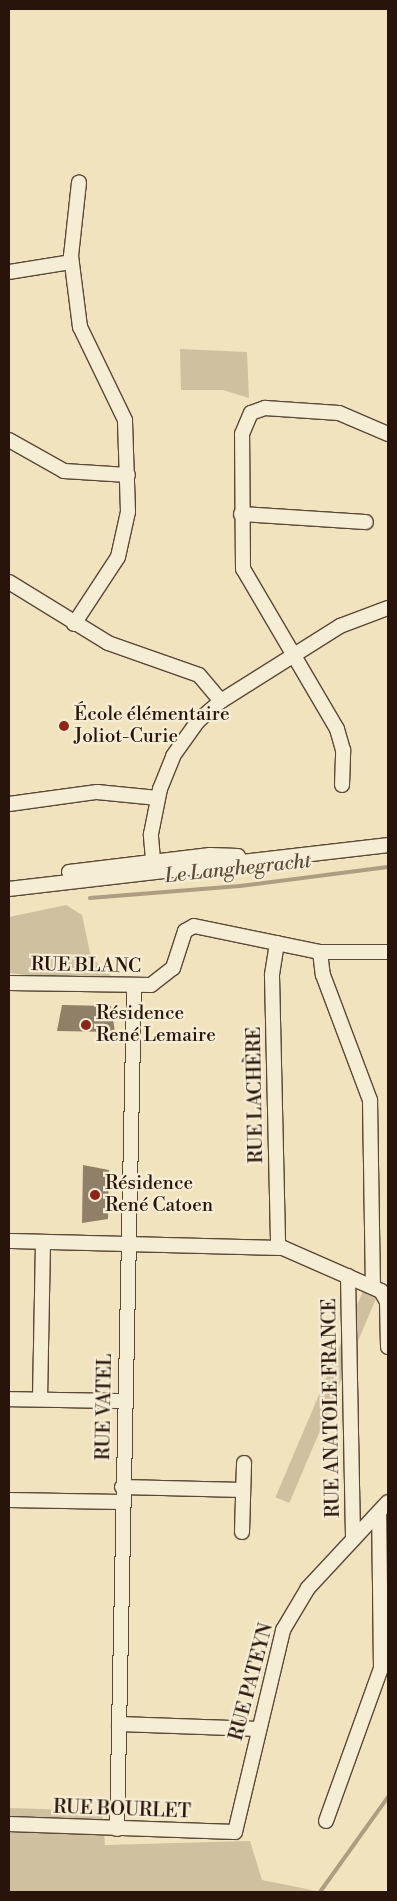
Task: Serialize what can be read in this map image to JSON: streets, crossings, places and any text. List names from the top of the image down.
{
  "streets": {
    "street": [
      "RUE BLANC",
      "RUE LACHÈRE",
      "RUE VATEL",
      "RUE ANATOLE FRANCE",
      "RUE PATEYN",
      "RUE BOURLET"
    ]
  },
  "crossings": [
    ["RUE BLANC", "RUE LACHÈRE"],
    ["RUE BLANC", "RUE VATEL"],
    ["RUE VATEL", "RUE BOURLET"],
    ["RUE ANATOLE FRANCE", "RUE PATEYN"],
    ["RUE PATEYN", "RUE BOURLET"]
  ],
  "water": ["Le Langhegracht"],
  "places": ["École élémentaire Joliot-Curie", "Résidence René Lemaire", "Résidence René Catoen"]
}
